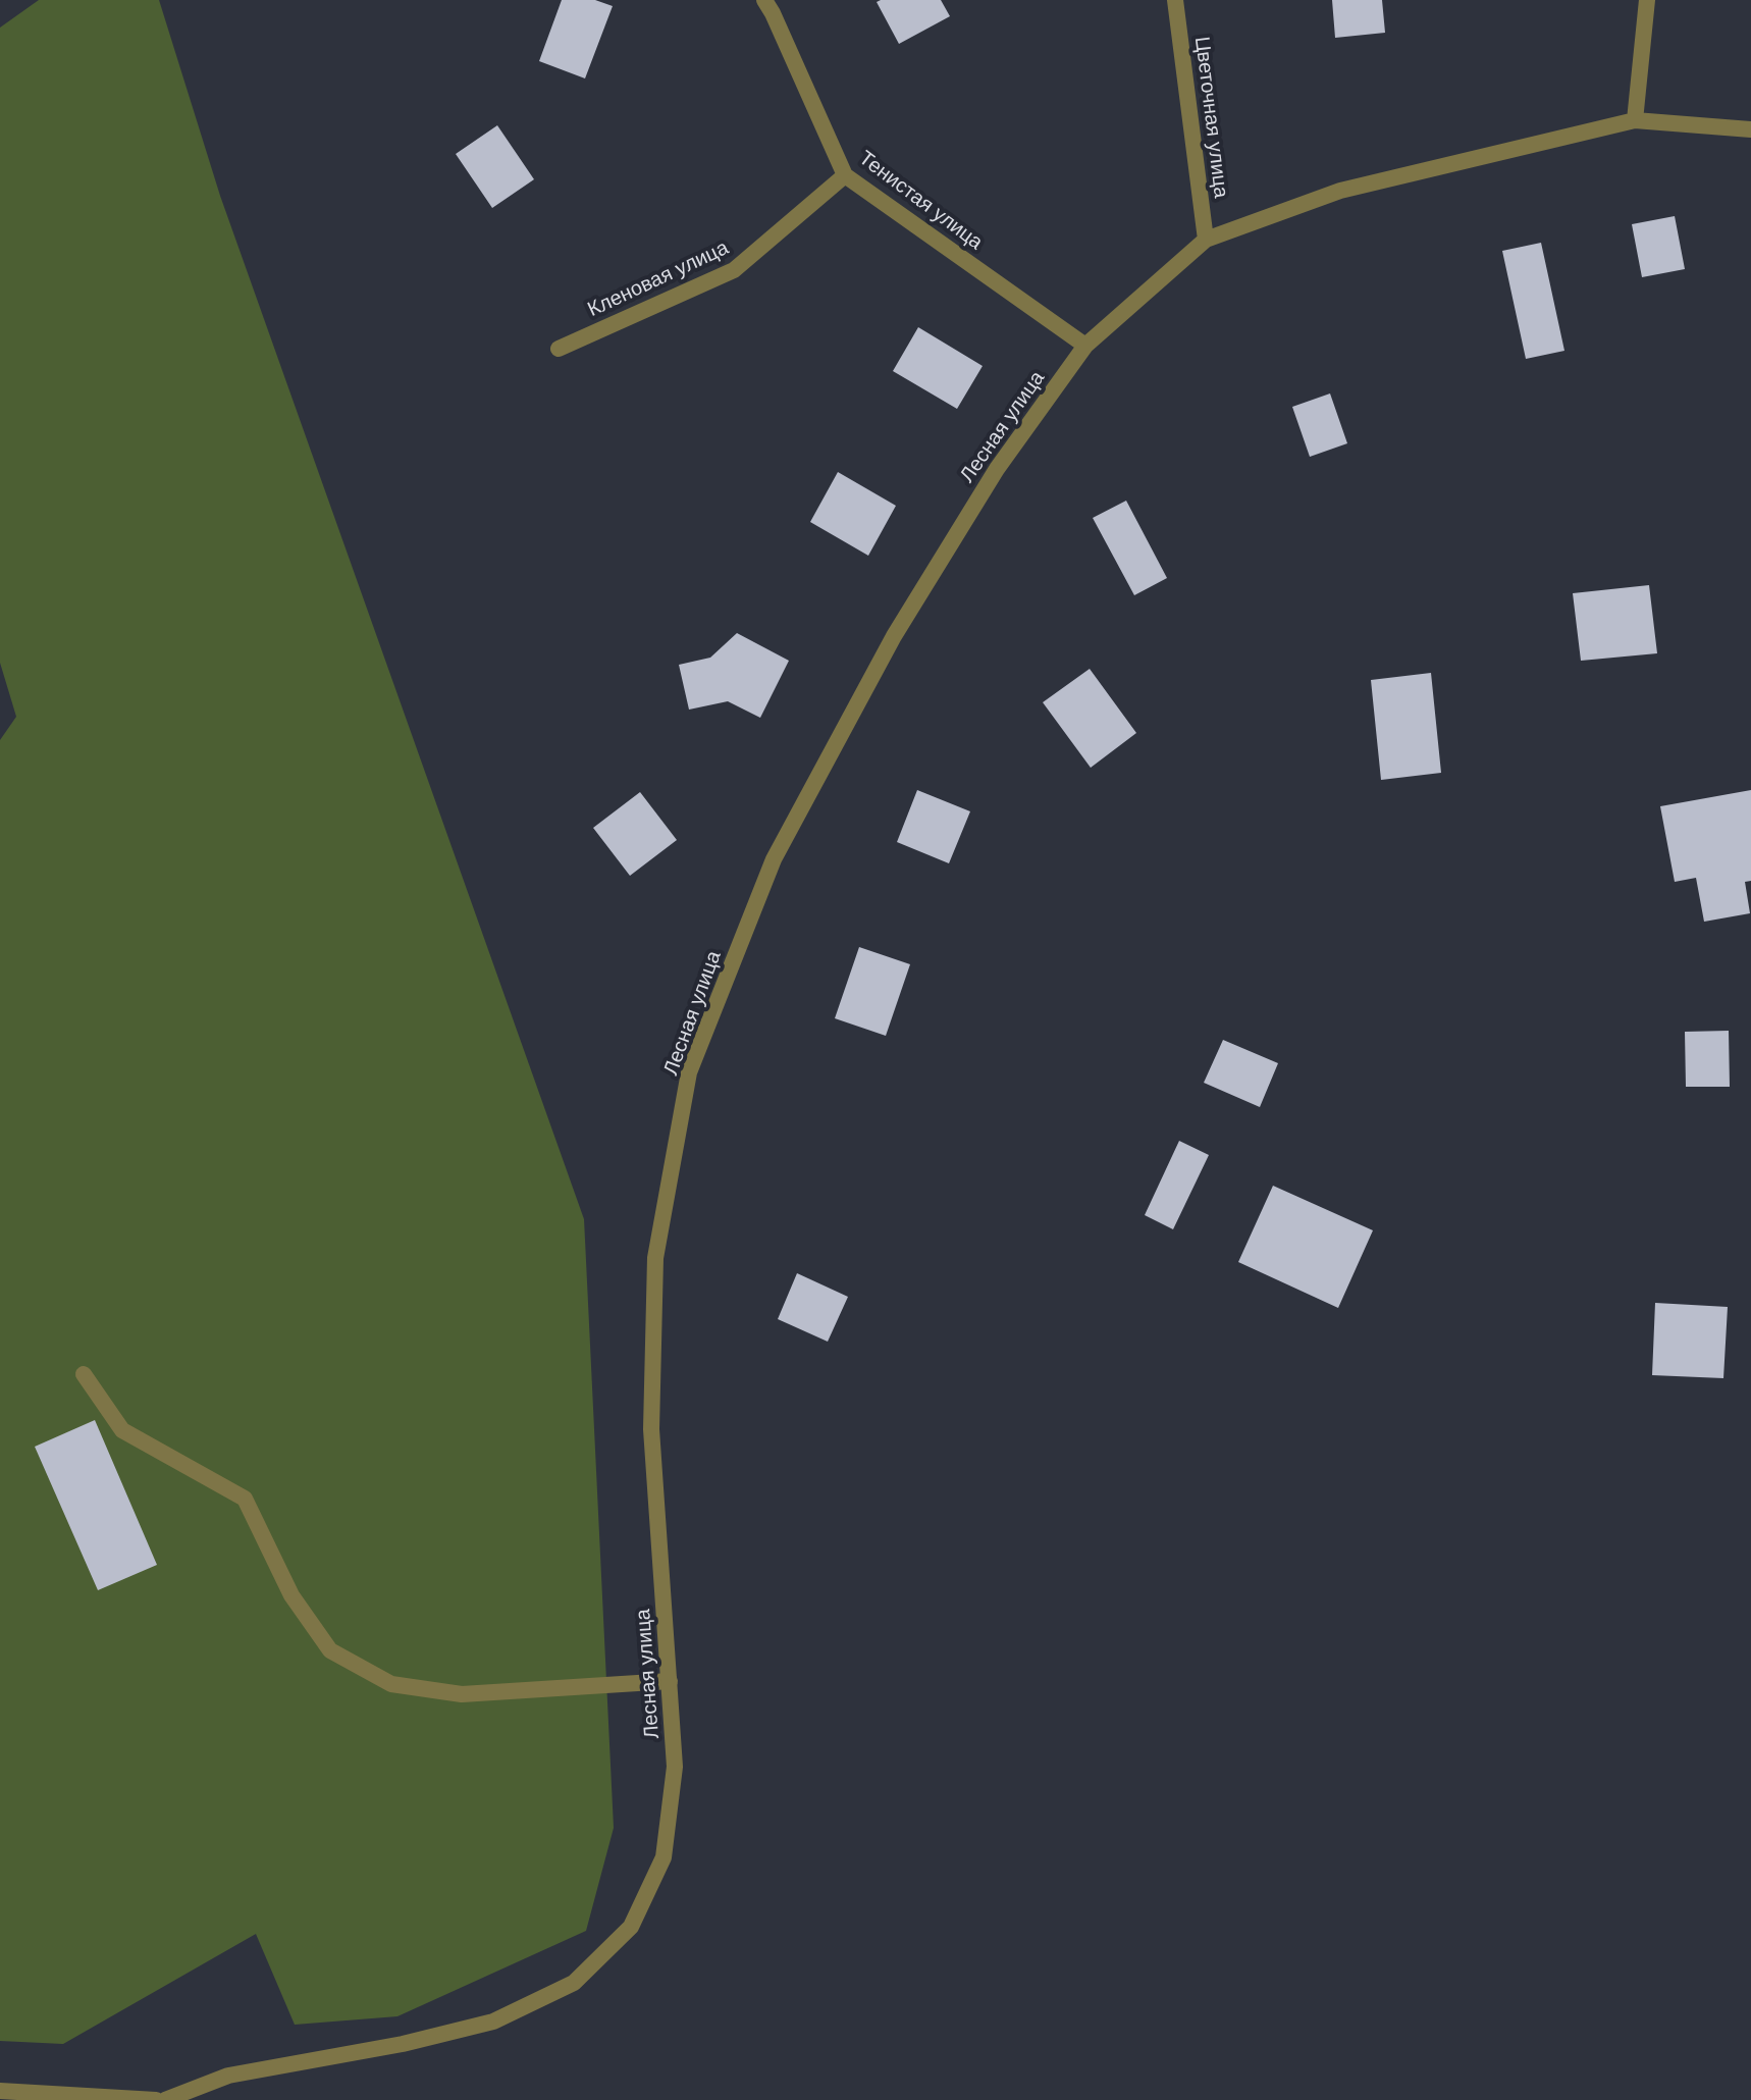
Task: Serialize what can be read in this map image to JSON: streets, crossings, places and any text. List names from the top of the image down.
{
  "streets": {
    "street": [
      "Цветочная улица",
      "Тенистая улица",
      "Кленовая улица",
      "Лесная улица"
    ]
  },
  "crossings": [
    ["Цветочная улица", "Лесная улица"],
    ["Тенистая улица", "Кленовая улица"],
    ["Тенистая улица", "Лесная улица"]
  ]
}
